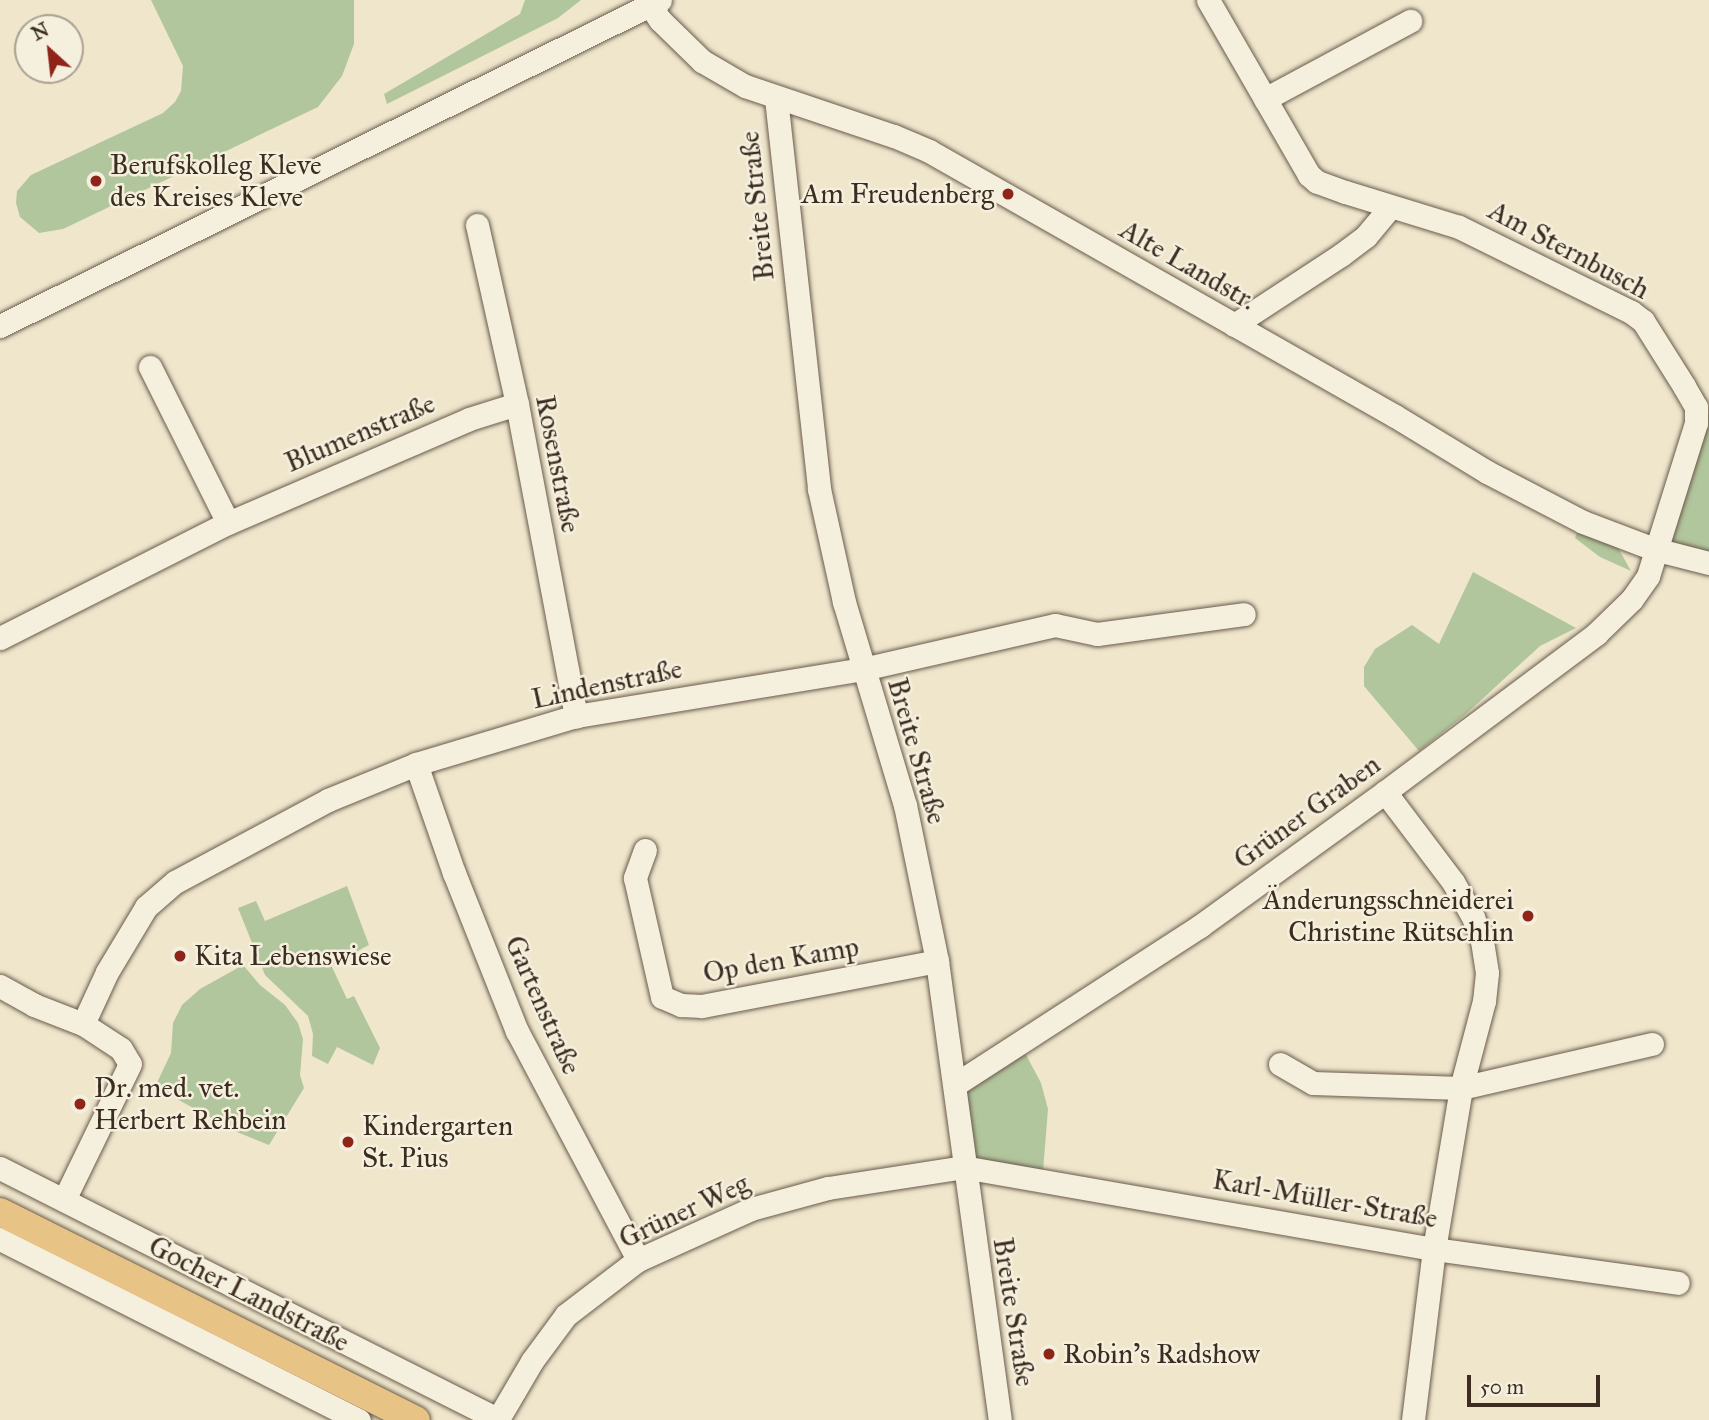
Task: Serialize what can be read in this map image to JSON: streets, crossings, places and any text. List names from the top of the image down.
{
  "streets": {
    "main road": ["Gocher Landstraße"],
    "street": [
      "Breite Straße",
      "Am Sternbusch",
      "Alte Landstr.",
      "Blumenstraße",
      "Rosenstraße",
      "Lindenstraße",
      "Grüner Graben",
      "Op den Kamp",
      "Gartenstraße",
      "Karl-Müller-Straße",
      "Grüner Weg"
    ]
  },
  "crossings": [
    ["Breite Straße", "Alte Landstr."],
    ["Breite Straße", "Lindenstraße"],
    ["Breite Straße", "Grüner Graben"],
    ["Breite Straße", "Op den Kamp"],
    ["Breite Straße", "Karl-Müller-Straße"],
    ["Breite Straße", "Grüner Weg"],
    ["Am Sternbusch", "Alte Landstr."],
    ["Am Sternbusch", "Grüner Graben"],
    ["Alte Landstr.", "Grüner Graben"],
    ["Blumenstraße", "Rosenstraße"],
    ["Rosenstraße", "Lindenstraße"],
    ["Lindenstraße", "Gartenstraße"],
    ["Gartenstraße", "Grüner Weg"],
    ["Karl-Müller-Straße", "Grüner Weg"],
    ["Grüner Weg", "Gocher Landstraße"]
  ],
  "places": [
    "Berufskolleg Kleve des Kreises Kleve",
    "Am Freudenberg",
    "Änderungsschneiderei Christine Rütschlin",
    "Kita Lebenswiese",
    "Dr. med. vet. Herbert Rehbein",
    "Kindergarten St. Pius",
    "Robin's Radshow"
  ],
  "scale_bar": "50 m",
  "north": "top left"
}
